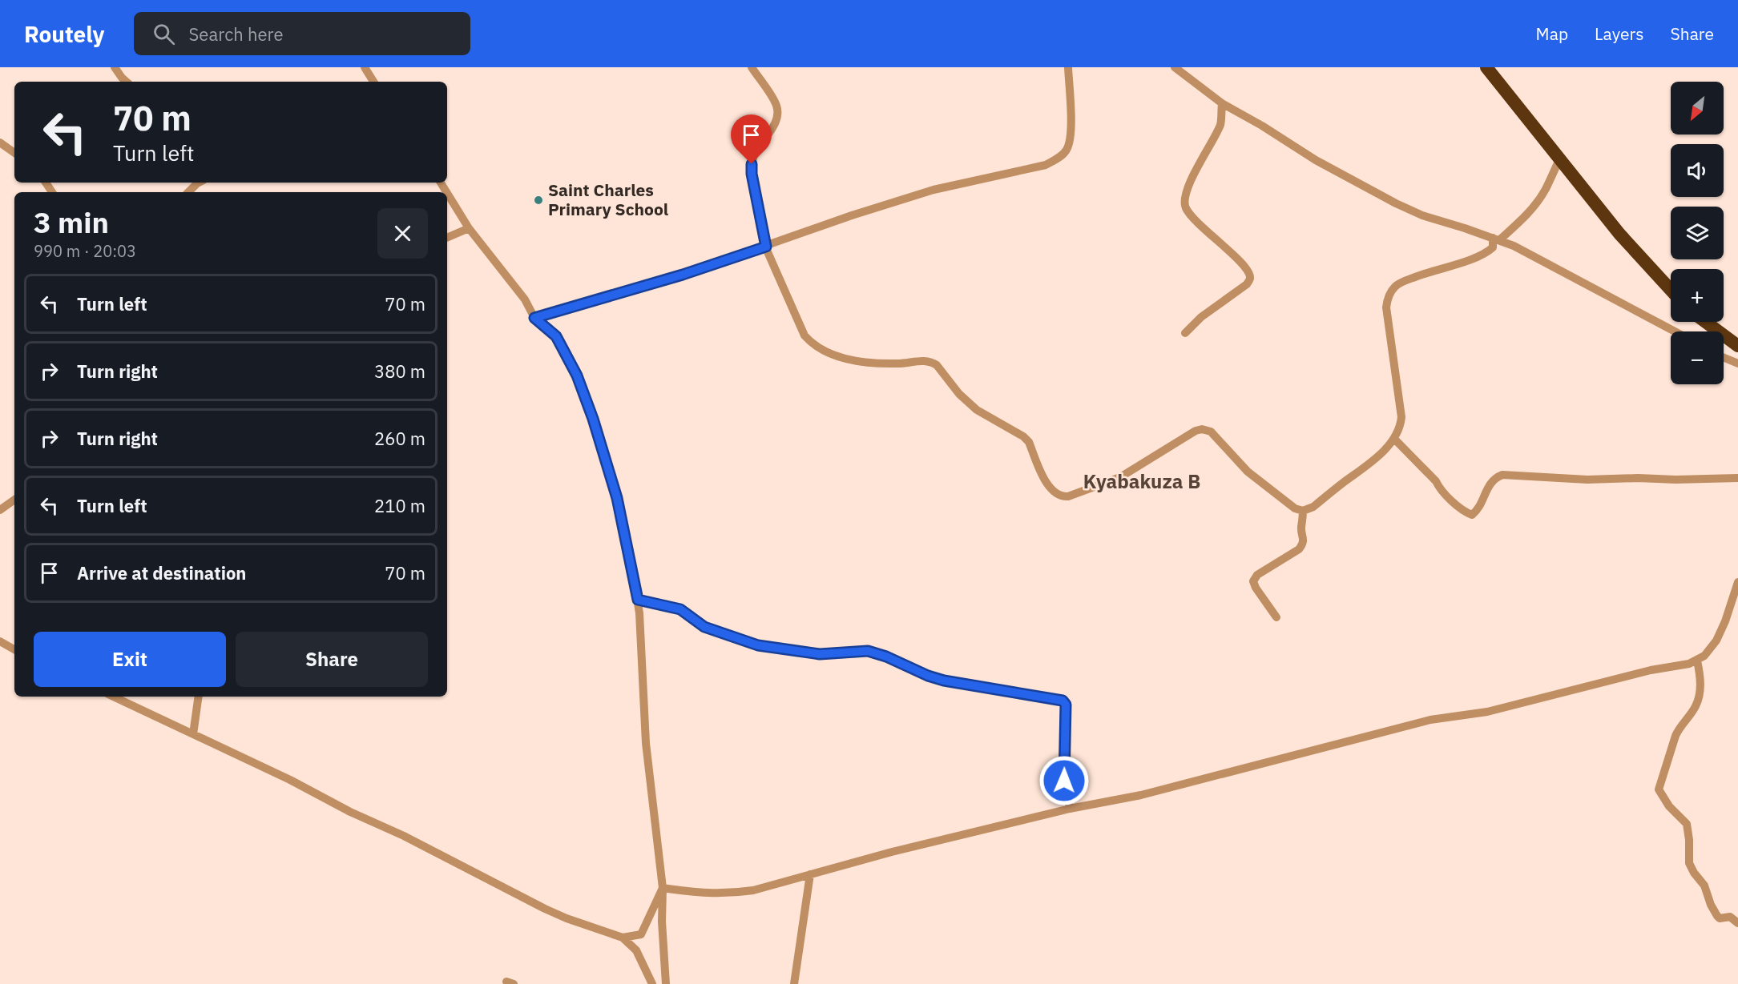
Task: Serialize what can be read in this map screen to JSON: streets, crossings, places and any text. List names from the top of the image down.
{
  "districts": ["Kyabakuza B"],
  "places": ["Saint Charles Primary School"],
  "north": "bottom left",
  "page": {
    "header": "Routely",
    "search": "Search here",
    "nav": ["Map", "Layers", "Share"],
    "map_buttons": ["+", "−"],
    "turn": ["70 m", "Turn left"],
    "heading": ["3 min", "990 m · 20:03"],
    "list": [
      {
        "name": "Turn left",
        "value": "70 m"
      },
      {
        "name": "Turn right",
        "value": "380 m"
      },
      {
        "name": "Turn right",
        "value": "260 m"
      },
      {
        "name": "Turn left",
        "value": "210 m"
      },
      {
        "name": "Arrive at destination",
        "value": "70 m"
      }
    ],
    "buttons": ["Exit", "Share"]
  }
}
